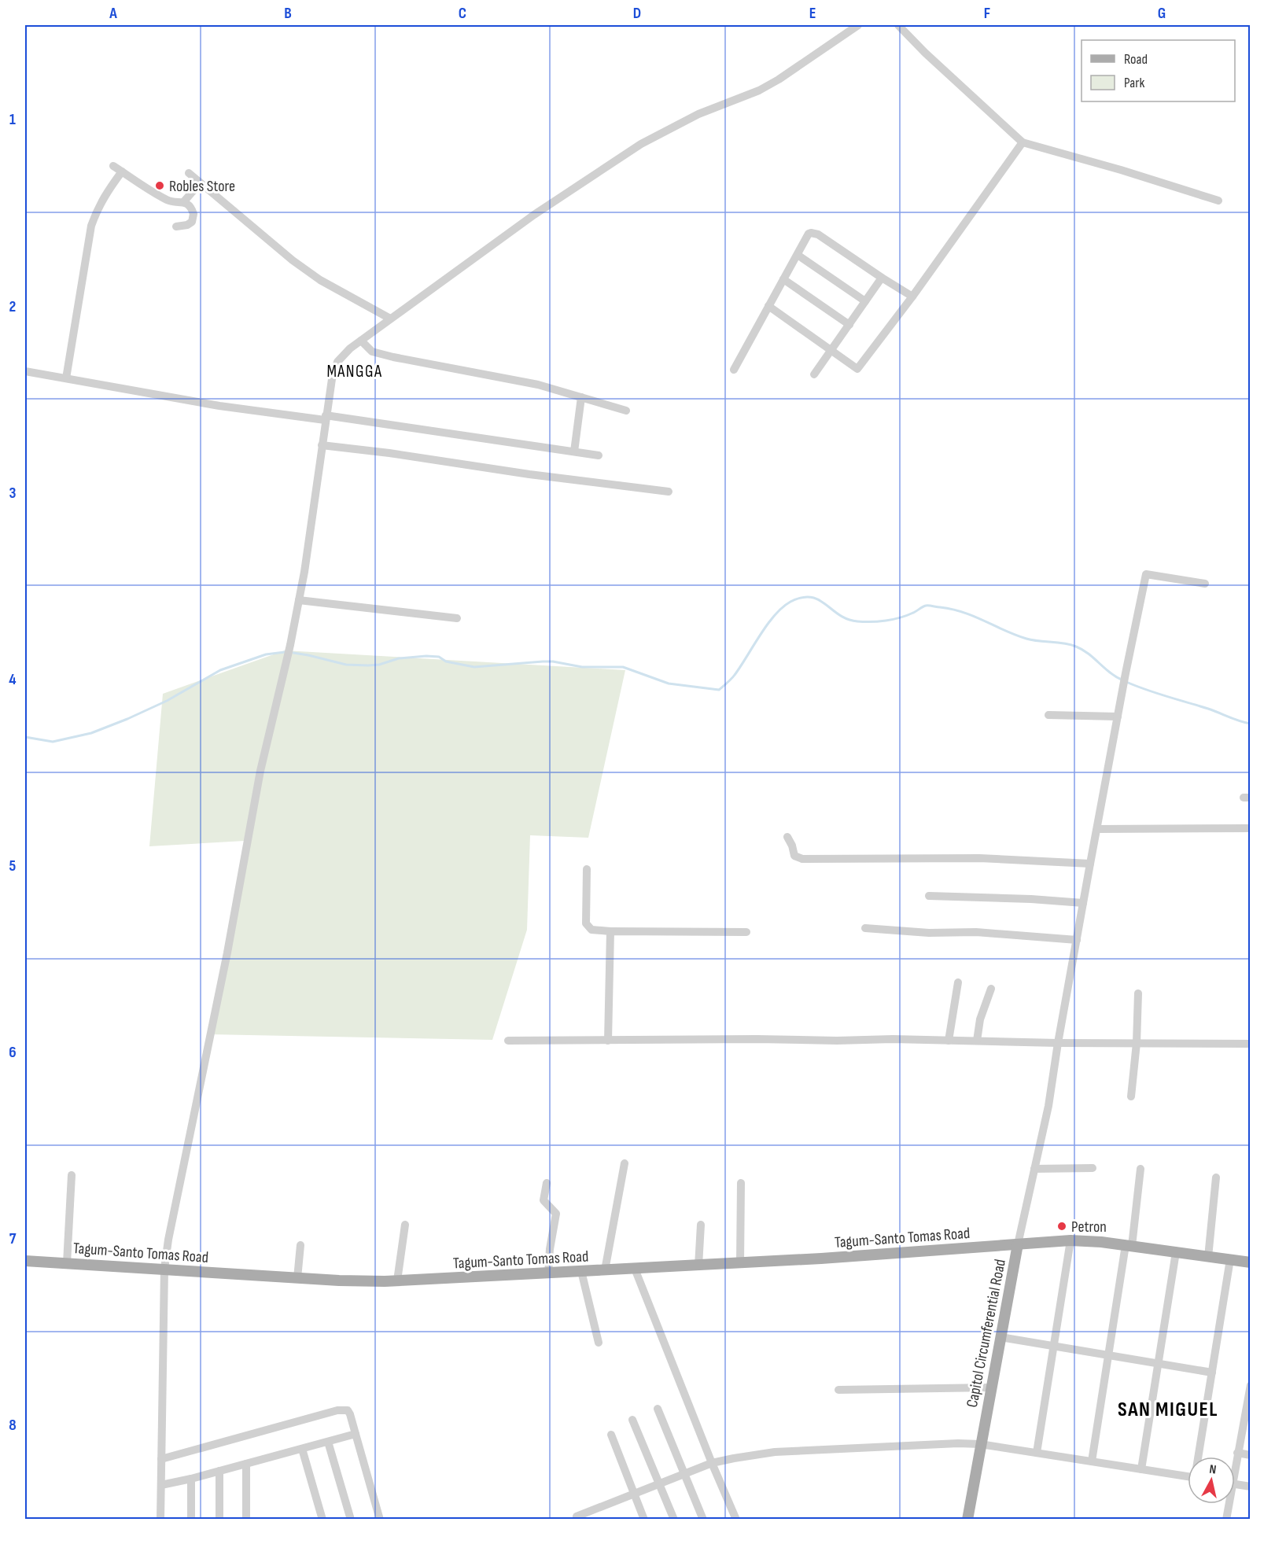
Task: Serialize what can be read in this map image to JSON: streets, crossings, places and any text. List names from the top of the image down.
{
  "streets": {
    "main road": ["Tagum-Santo Tomas Road", "Capitol Circumferential Road"]
  },
  "crossings": [
    ["Tagum-Santo Tomas Road", "Capitol Circumferential Road"]
  ],
  "districts": ["MANGGA", "SAN MIGUEL"],
  "places": ["Robles Store", "Petron"],
  "legend": ["Road", "Park"],
  "north": "top",
  "grid": {
    "columns": [
      "A",
      "B",
      "C",
      "D",
      "E",
      "F",
      "G"
    ],
    "rows": [
      "1",
      "2",
      "3",
      "4",
      "5",
      "6",
      "7",
      "8"
    ]
  }
}
